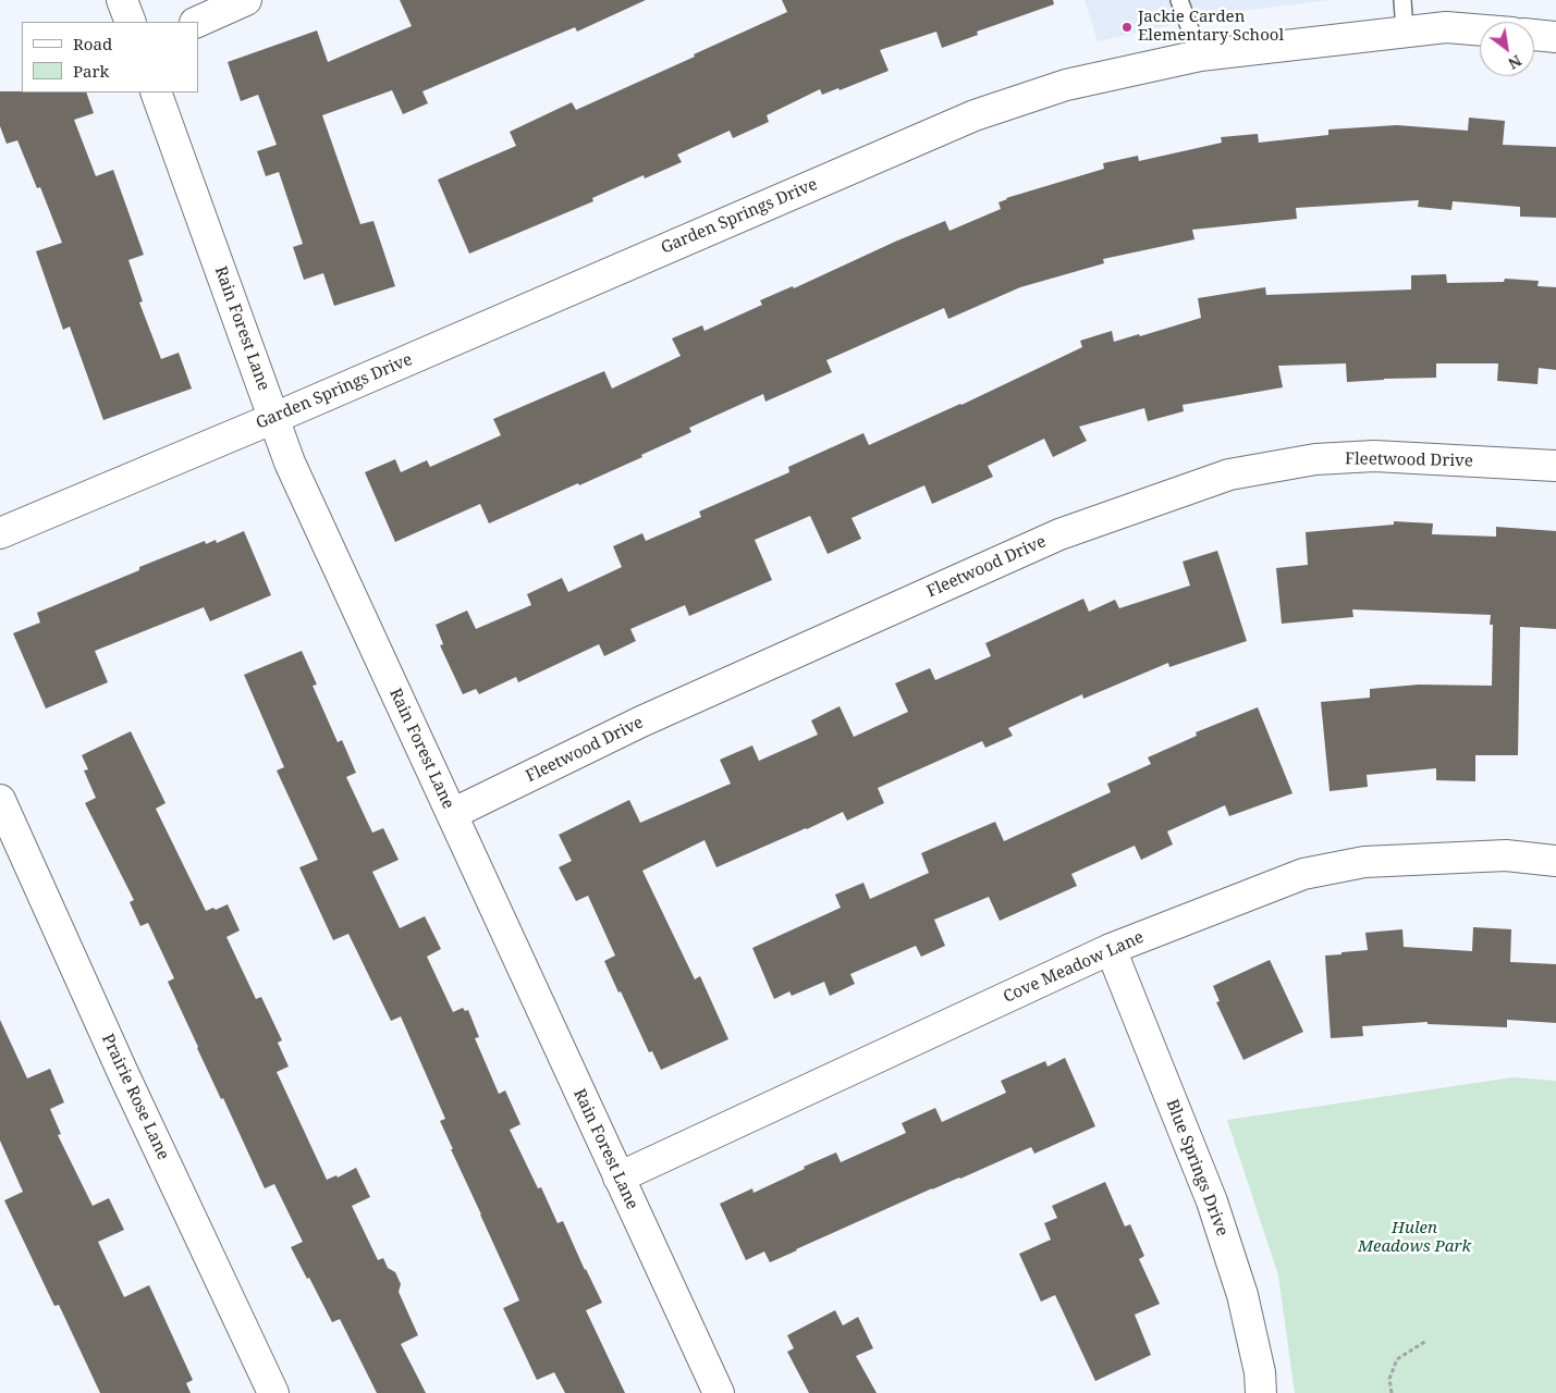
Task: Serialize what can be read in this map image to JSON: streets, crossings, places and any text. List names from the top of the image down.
{
  "streets": {
    "street": [
      "Garden Springs Drive",
      "Rain Forest Lane",
      "Fleetwood Drive",
      "Cove Meadow Lane",
      "Prairie Rose Lane",
      "Blue Springs Drive"
    ]
  },
  "crossings": [
    ["Garden Springs Drive", "Rain Forest Lane"],
    ["Rain Forest Lane", "Fleetwood Drive"],
    ["Rain Forest Lane", "Cove Meadow Lane"],
    ["Cove Meadow Lane", "Blue Springs Drive"]
  ],
  "parks": ["Hulen Meadows Park"],
  "places": ["Jackie Carden Elementary School"],
  "legend": ["Road", "Park"],
  "north": "bottom right"
}
